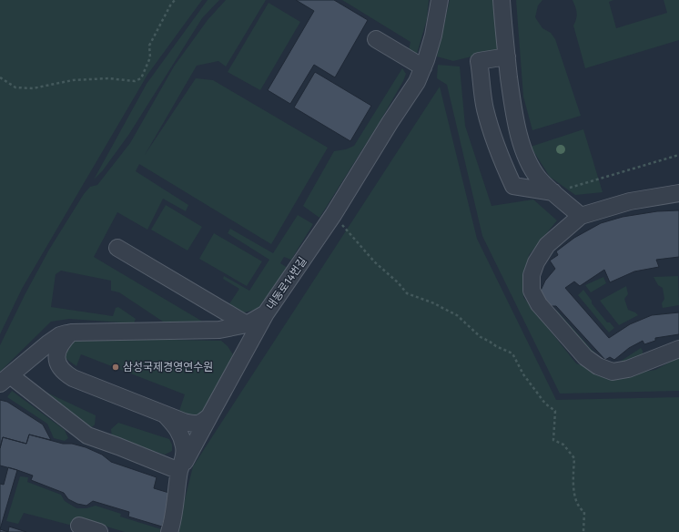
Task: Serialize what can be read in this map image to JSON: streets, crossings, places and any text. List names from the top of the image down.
{
  "streets": {
    "street": ["내동로14번길"]
  },
  "places": ["삼성국제경영연수원"]
}
